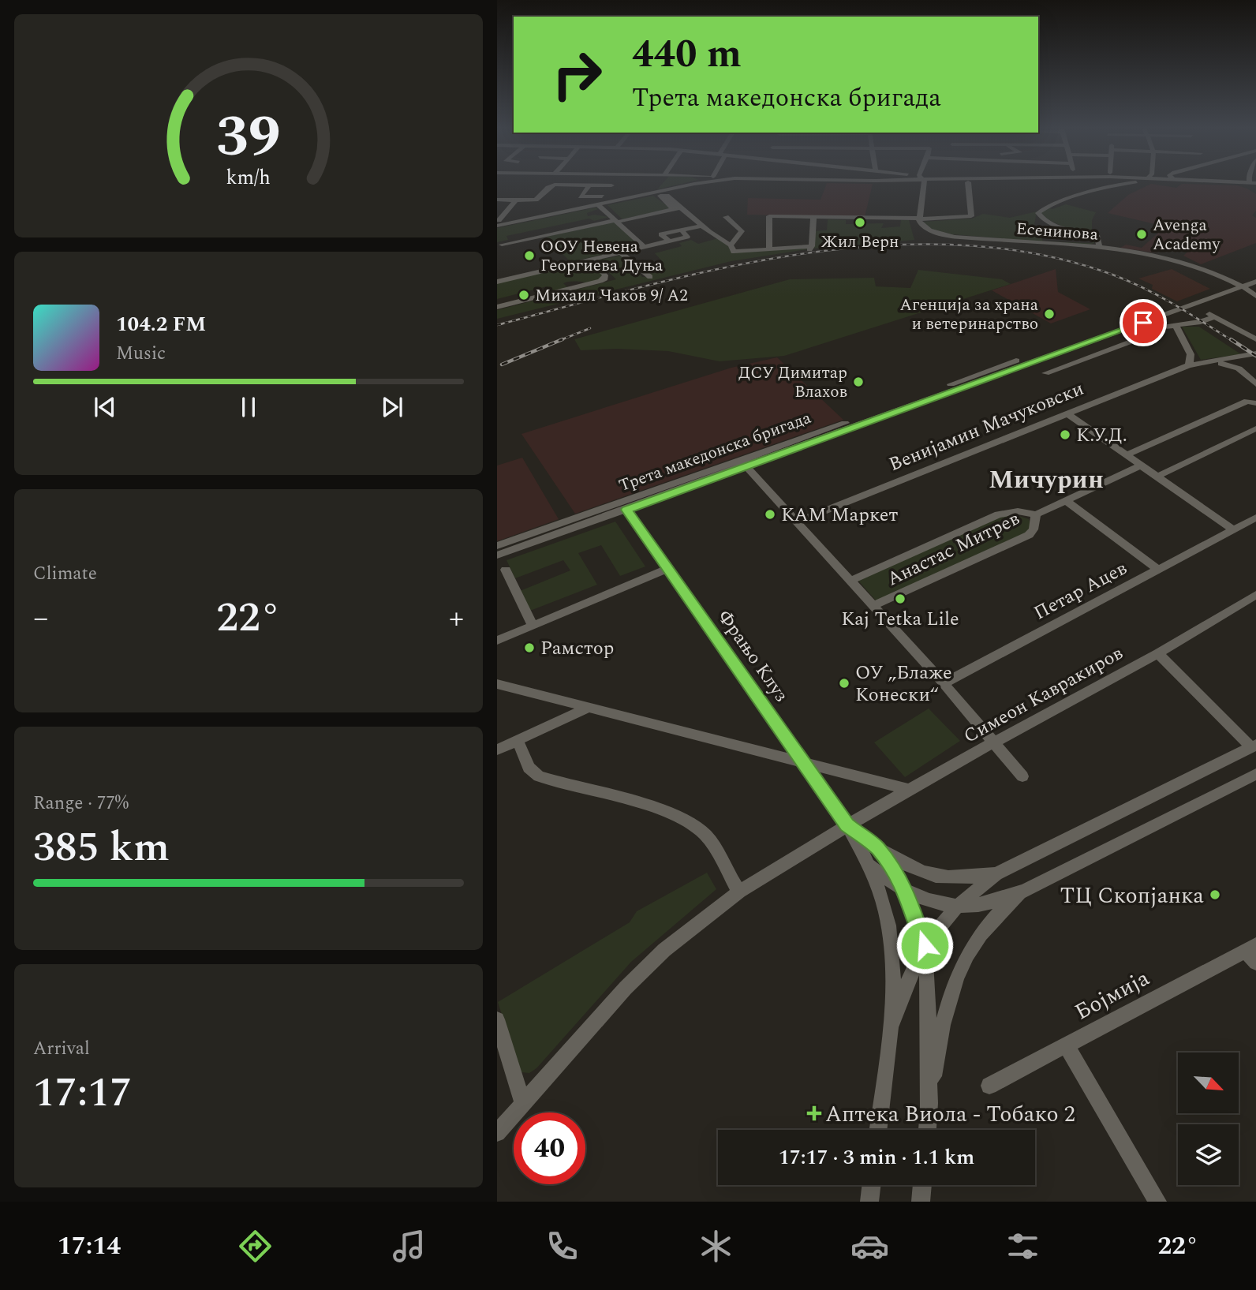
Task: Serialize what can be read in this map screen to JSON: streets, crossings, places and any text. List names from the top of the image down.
{
  "streets": {
    "street": [
      "Есенинова",
      "Венијамин Мачуковски",
      "Трета македонска бригада",
      "Анастас Митрев",
      "Петар Ацев",
      "Фрањо Клуз",
      "Симеон Кавракиров",
      "Бојмија"
    ]
  },
  "crossings": [
    ["Есенинова", "Трета македонска бригада"],
    ["Трета македонска бригада", "Фрањо Клуз"],
    ["Фрањо Клуз", "Симеон Кавракиров"]
  ],
  "districts": ["Мичурин"],
  "places": {
    "other": [
      "Жил Верн",
      "Avenga Academy",
      "ООУ Невена Георгиева Дуња",
      "Михаил Чаков 9/ А2",
      "Агенција за храна и ветеринарство",
      "ДСУ Димитар Влахов",
      "К.У.Д.",
      "КАМ Маркет",
      "Kaj Tetka Lile",
      "Рамстор",
      "ОУ „Блаже Конески“",
      "ТЦ Скопјанка"
    ],
    "health": ["Аптека Виола - Тобако 2"]
  },
  "north": "bottom right",
  "page": {
    "turn": ["440 m", "Трета македонска бригада"],
    "song": ["104.2 FM", "Music"],
    "tile": [
      "Climate",
      ["Range · 77%", "385 km"],
      ["Arrival", "17:17"]
    ],
    "heat": ["−", "22°", "+"],
    "limit": "40",
    "trip": "17:17 · 3 min · 1.1 km",
    "tabs": ["17:14", "22°"],
    "gauge": ["39", "km/h"]
  }
}
